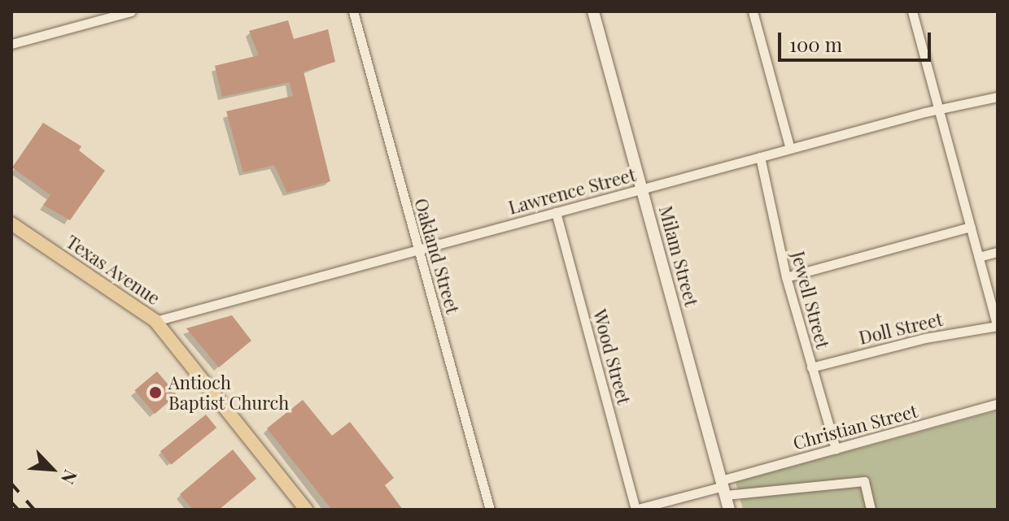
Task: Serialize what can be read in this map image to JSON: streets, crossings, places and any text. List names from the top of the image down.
{
  "streets": {
    "main road": ["Texas Avenue"],
    "street": [
      "Lawrence Street",
      "Oakland Street",
      "Milam Street",
      "Jewell Street",
      "Doll Street",
      "Wood Street",
      "Christian Street"
    ]
  },
  "crossings": [
    ["Lawrence Street", "Oakland Street"],
    ["Lawrence Street", "Milam Street"],
    ["Lawrence Street", "Texas Avenue"],
    ["Lawrence Street", "Jewell Street"],
    ["Lawrence Street", "Wood Street"],
    ["Milam Street", "Christian Street"],
    ["Jewell Street", "Doll Street"],
    ["Jewell Street", "Christian Street"]
  ],
  "places": ["Antioch Baptist Church"],
  "scale_bar": "100 m",
  "north": "bottom right"
}
